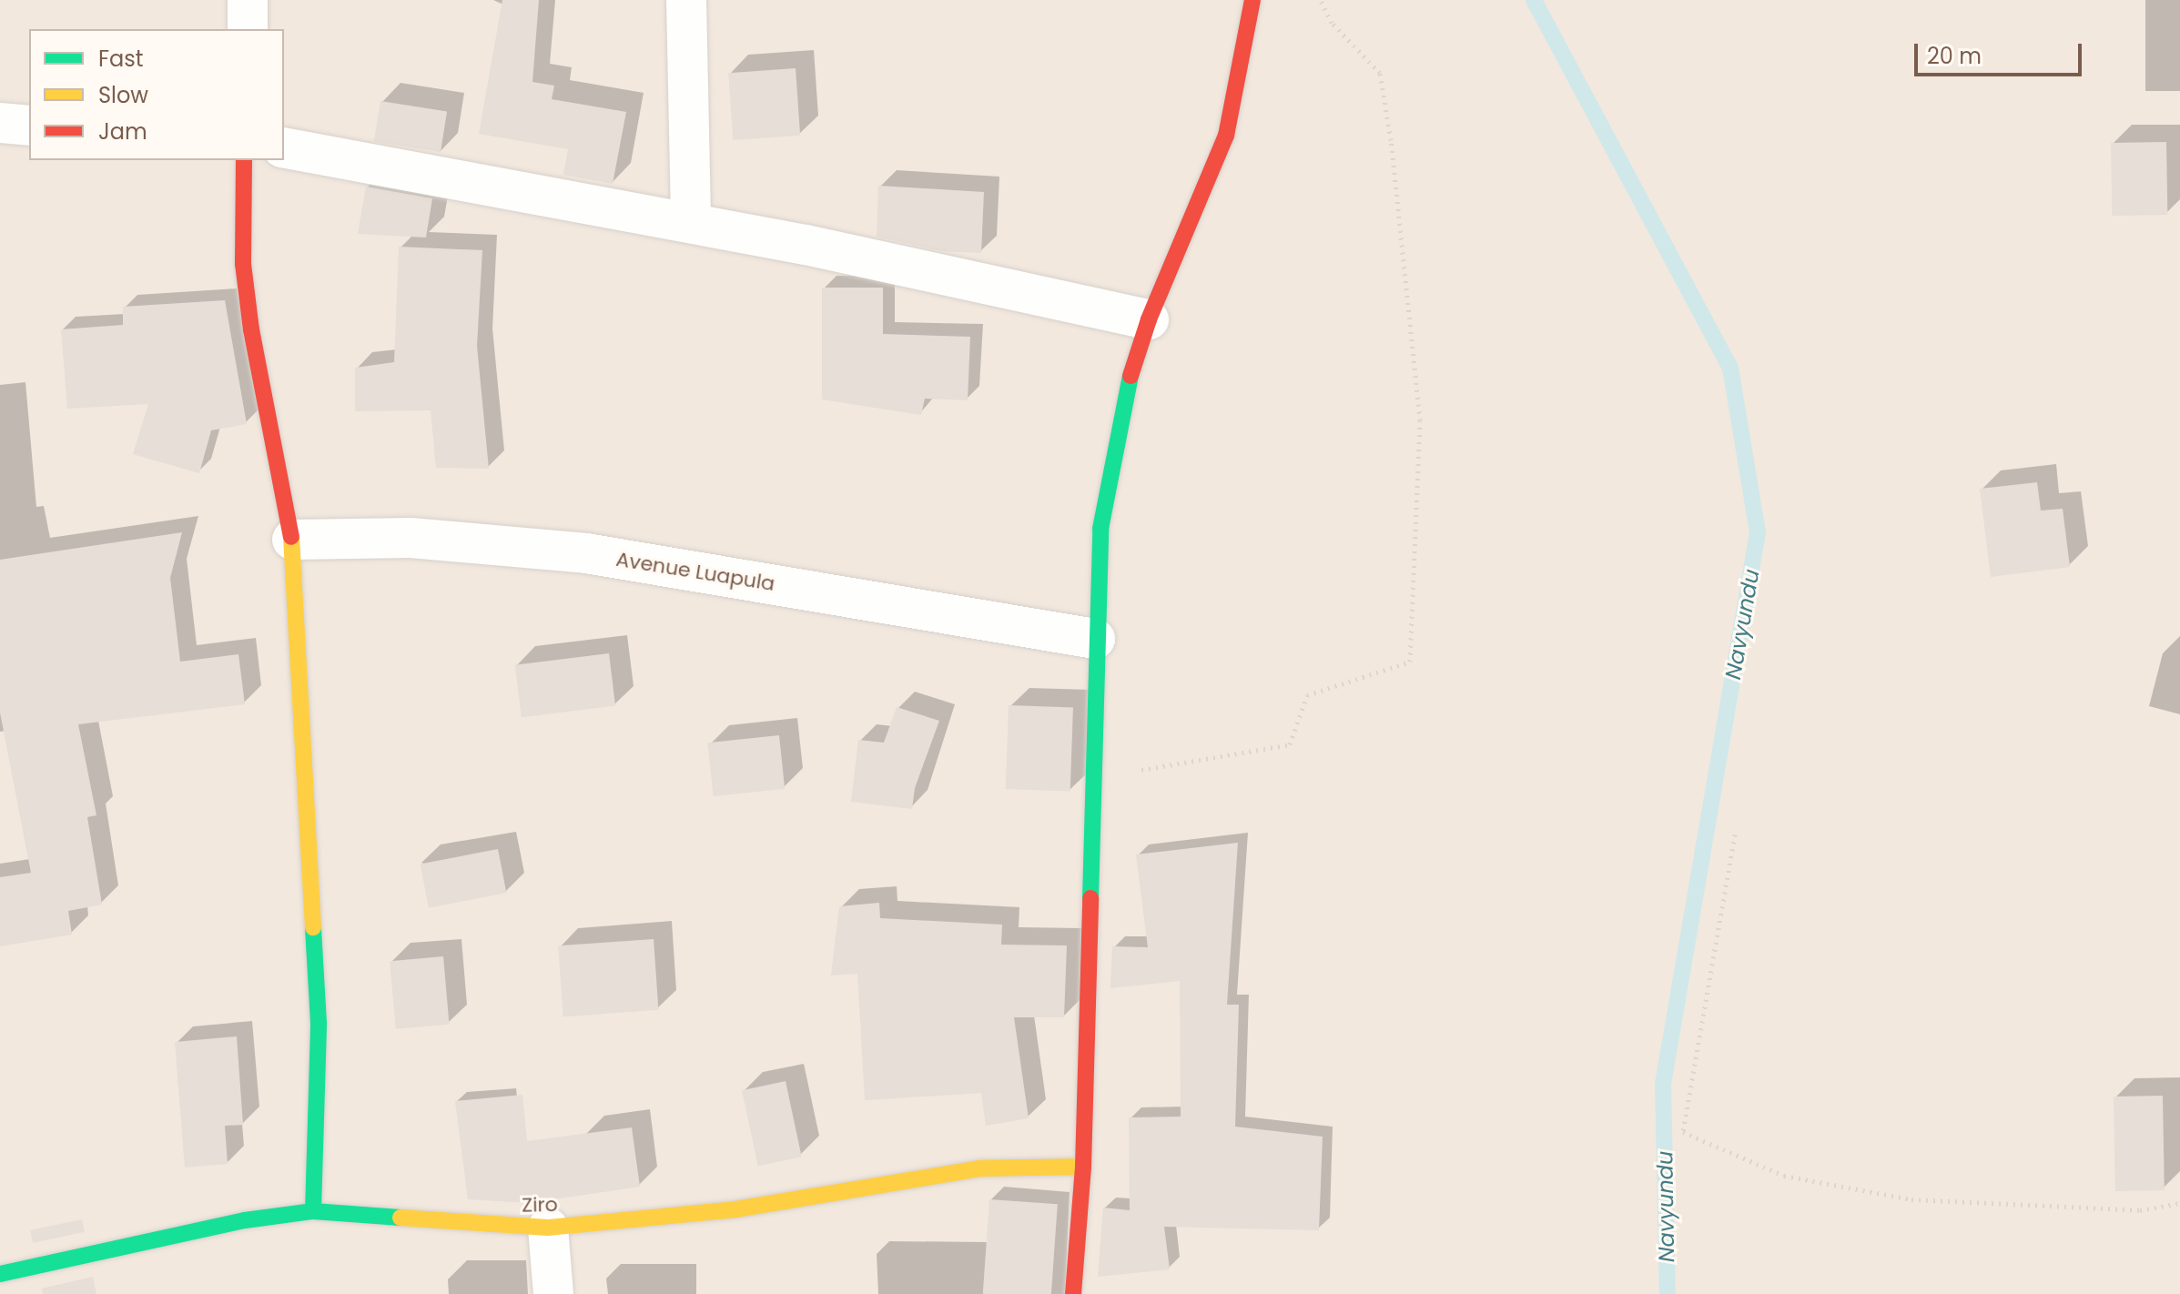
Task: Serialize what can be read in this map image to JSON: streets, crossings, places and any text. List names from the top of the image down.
{
  "streets": {
    "street": ["Avenue Luapula", "Ziro"]
  },
  "water": ["Navyundu"],
  "legend": ["Fast", "Slow", "Jam"],
  "scale_bar": "20 m"
}
